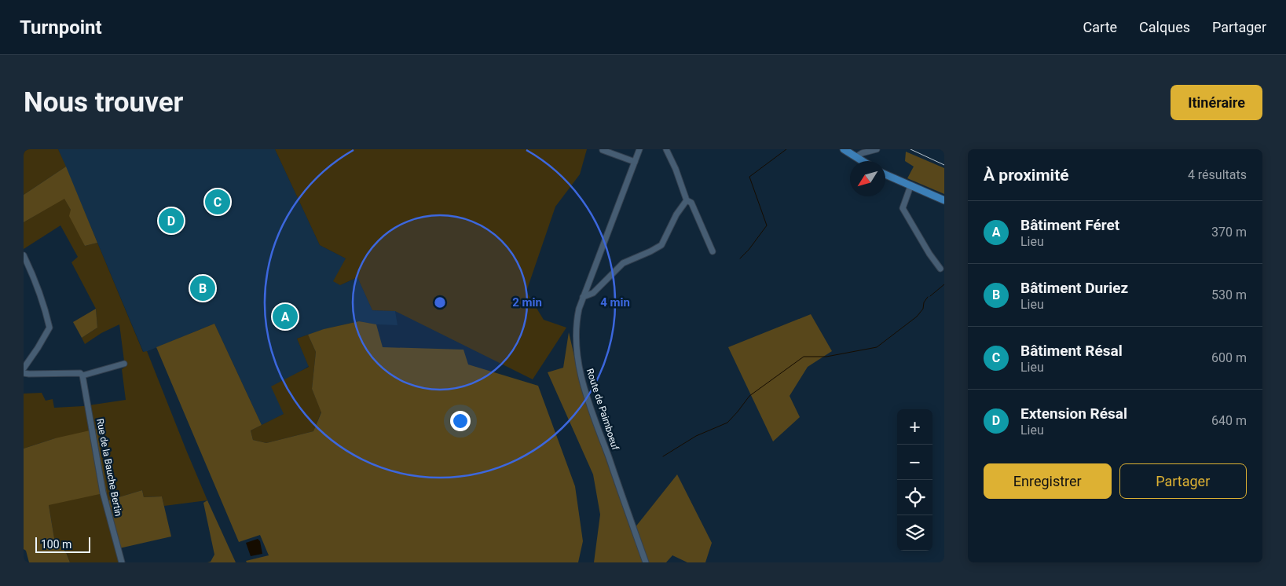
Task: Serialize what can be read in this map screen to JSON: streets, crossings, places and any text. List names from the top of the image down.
{
  "streets": {
    "street": ["Route de Paimboeuf", "Rue de la Bauche Bertin"]
  },
  "scale_bar": "100 m",
  "north": "bottom left",
  "page": {
    "header": "Turnpoint",
    "nav": ["Carte", "Calques", "Partager"],
    "buttons": [
      "Itinéraire",
      ["Enregistrer", "Partager"]
    ],
    "title": "Nous trouver",
    "heading": ["À proximité", "4 résultats"],
    "pins": [
      "C",
      "D",
      "B",
      "A"
    ],
    "list": [
      {
        "mark": "A",
        "name": "Bâtiment Féret",
        "note": "Lieu",
        "value": "370 m"
      },
      {
        "mark": "B",
        "name": "Bâtiment Duriez",
        "note": "Lieu",
        "value": "530 m"
      },
      {
        "mark": "C",
        "name": "Bâtiment Résal",
        "note": "Lieu",
        "value": "600 m"
      },
      {
        "mark": "D",
        "name": "Extension Résal",
        "note": "Lieu",
        "value": "640 m"
      }
    ],
    "map_buttons": ["+", "−"],
    "scale": "100 m"
  },
  "rings": ["2 min", "4 min"]
}
